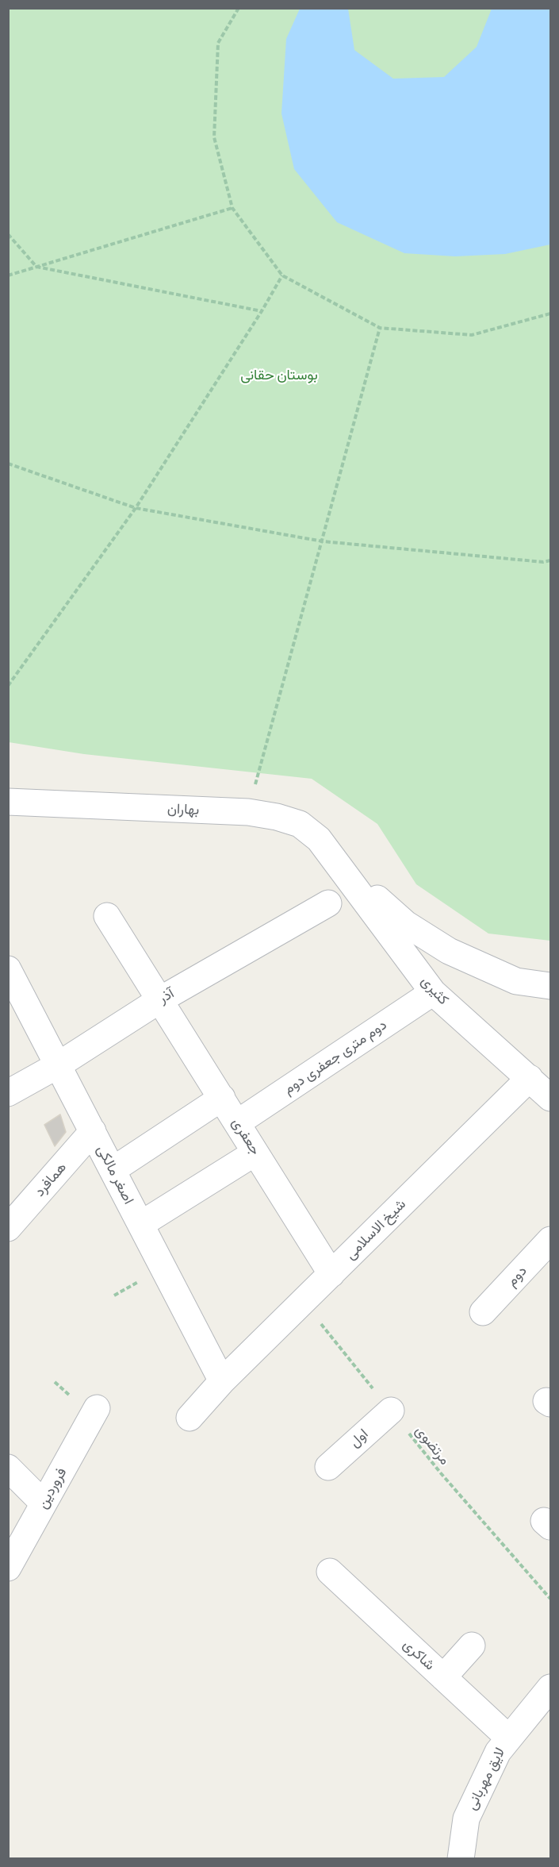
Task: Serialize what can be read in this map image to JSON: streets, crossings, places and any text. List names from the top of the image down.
{
  "streets": {
    "street": [
      "بهاران",
      "کثیری",
      "آذر",
      "دوم متری جعفری دوم",
      "جعفری",
      "اصغر مالکی",
      "همافرد",
      "شیخ الاسلامی",
      "دوم",
      "اول",
      "فروردین",
      "شاکری",
      "لایق مهربانی"
    ],
    "path": ["مرتضوی"]
  },
  "crossings": [
    ["بهاران", "کثیری"],
    ["کثیری", "دوم متری جعفری دوم"],
    ["کثیری", "شیخ الاسلامی"],
    ["آذر", "جعفری"],
    ["آذر", "اصغر مالکی"],
    ["دوم متری جعفری دوم", "جعفری"],
    ["جعفری", "شیخ الاسلامی"],
    ["اصغر مالکی", "همافرد"],
    ["اصغر مالکی", "شیخ الاسلامی"],
    ["شیخ الاسلامی", "مرتضوی"],
    ["اول", "مرتضوی"],
    ["شاکری", "لایق مهربانی"]
  ],
  "parks": ["بوستان حقانی"]
}
